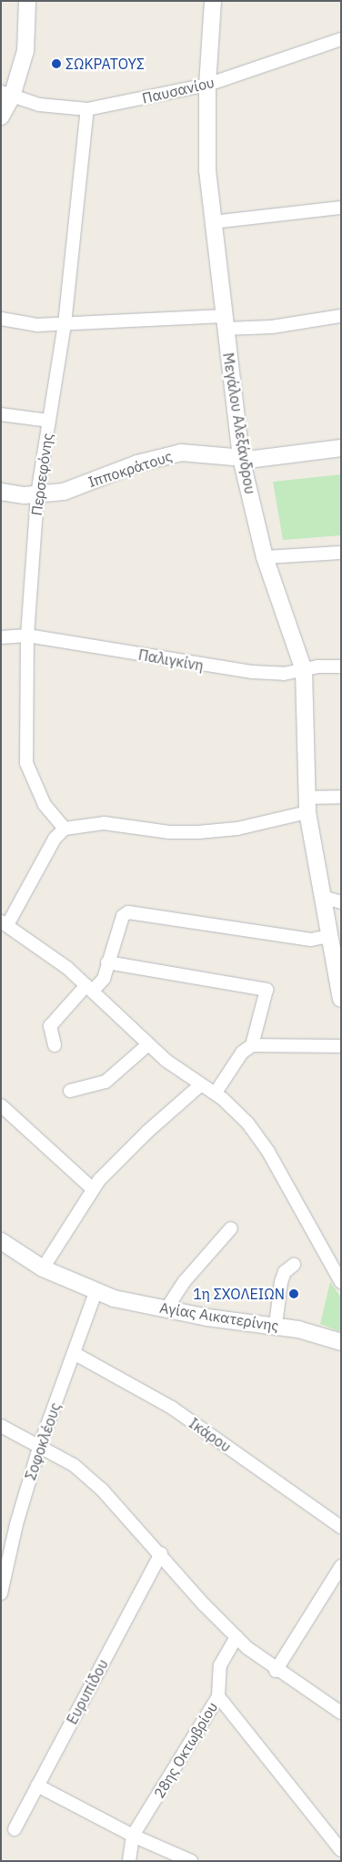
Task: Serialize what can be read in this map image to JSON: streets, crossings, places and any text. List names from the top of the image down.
{
  "streets": {
    "street": [
      "Παυσανίου",
      "Μεγάλου Αλεξάνδρου",
      "Ιπποκράτους",
      "Περσεφόνης",
      "Παλιγκίνη",
      "Αγίας Αικατερίνης",
      "Ικάρου",
      "Σοφοκλέους",
      "Ευρυπίδου",
      "28ης Οκτωβρίου"
    ]
  },
  "crossings": [
    ["Παυσανίου", "Μεγάλου Αλεξάνδρου"],
    ["Παυσανίου", "Περσεφόνης"],
    ["Μεγάλου Αλεξάνδρου", "Ιπποκράτους"],
    ["Μεγάλου Αλεξάνδρου", "Παλιγκίνη"],
    ["Ιπποκράτους", "Περσεφόνης"],
    ["Περσεφόνης", "Παλιγκίνη"],
    ["Αγίας Αικατερίνης", "Σοφοκλέους"],
    ["Ικάρου", "Σοφοκλέους"]
  ],
  "places": ["ΣΩΚΡΑΤΟΥΣ", "1η ΣΧΟΛΕΙΩΝ"]
}
